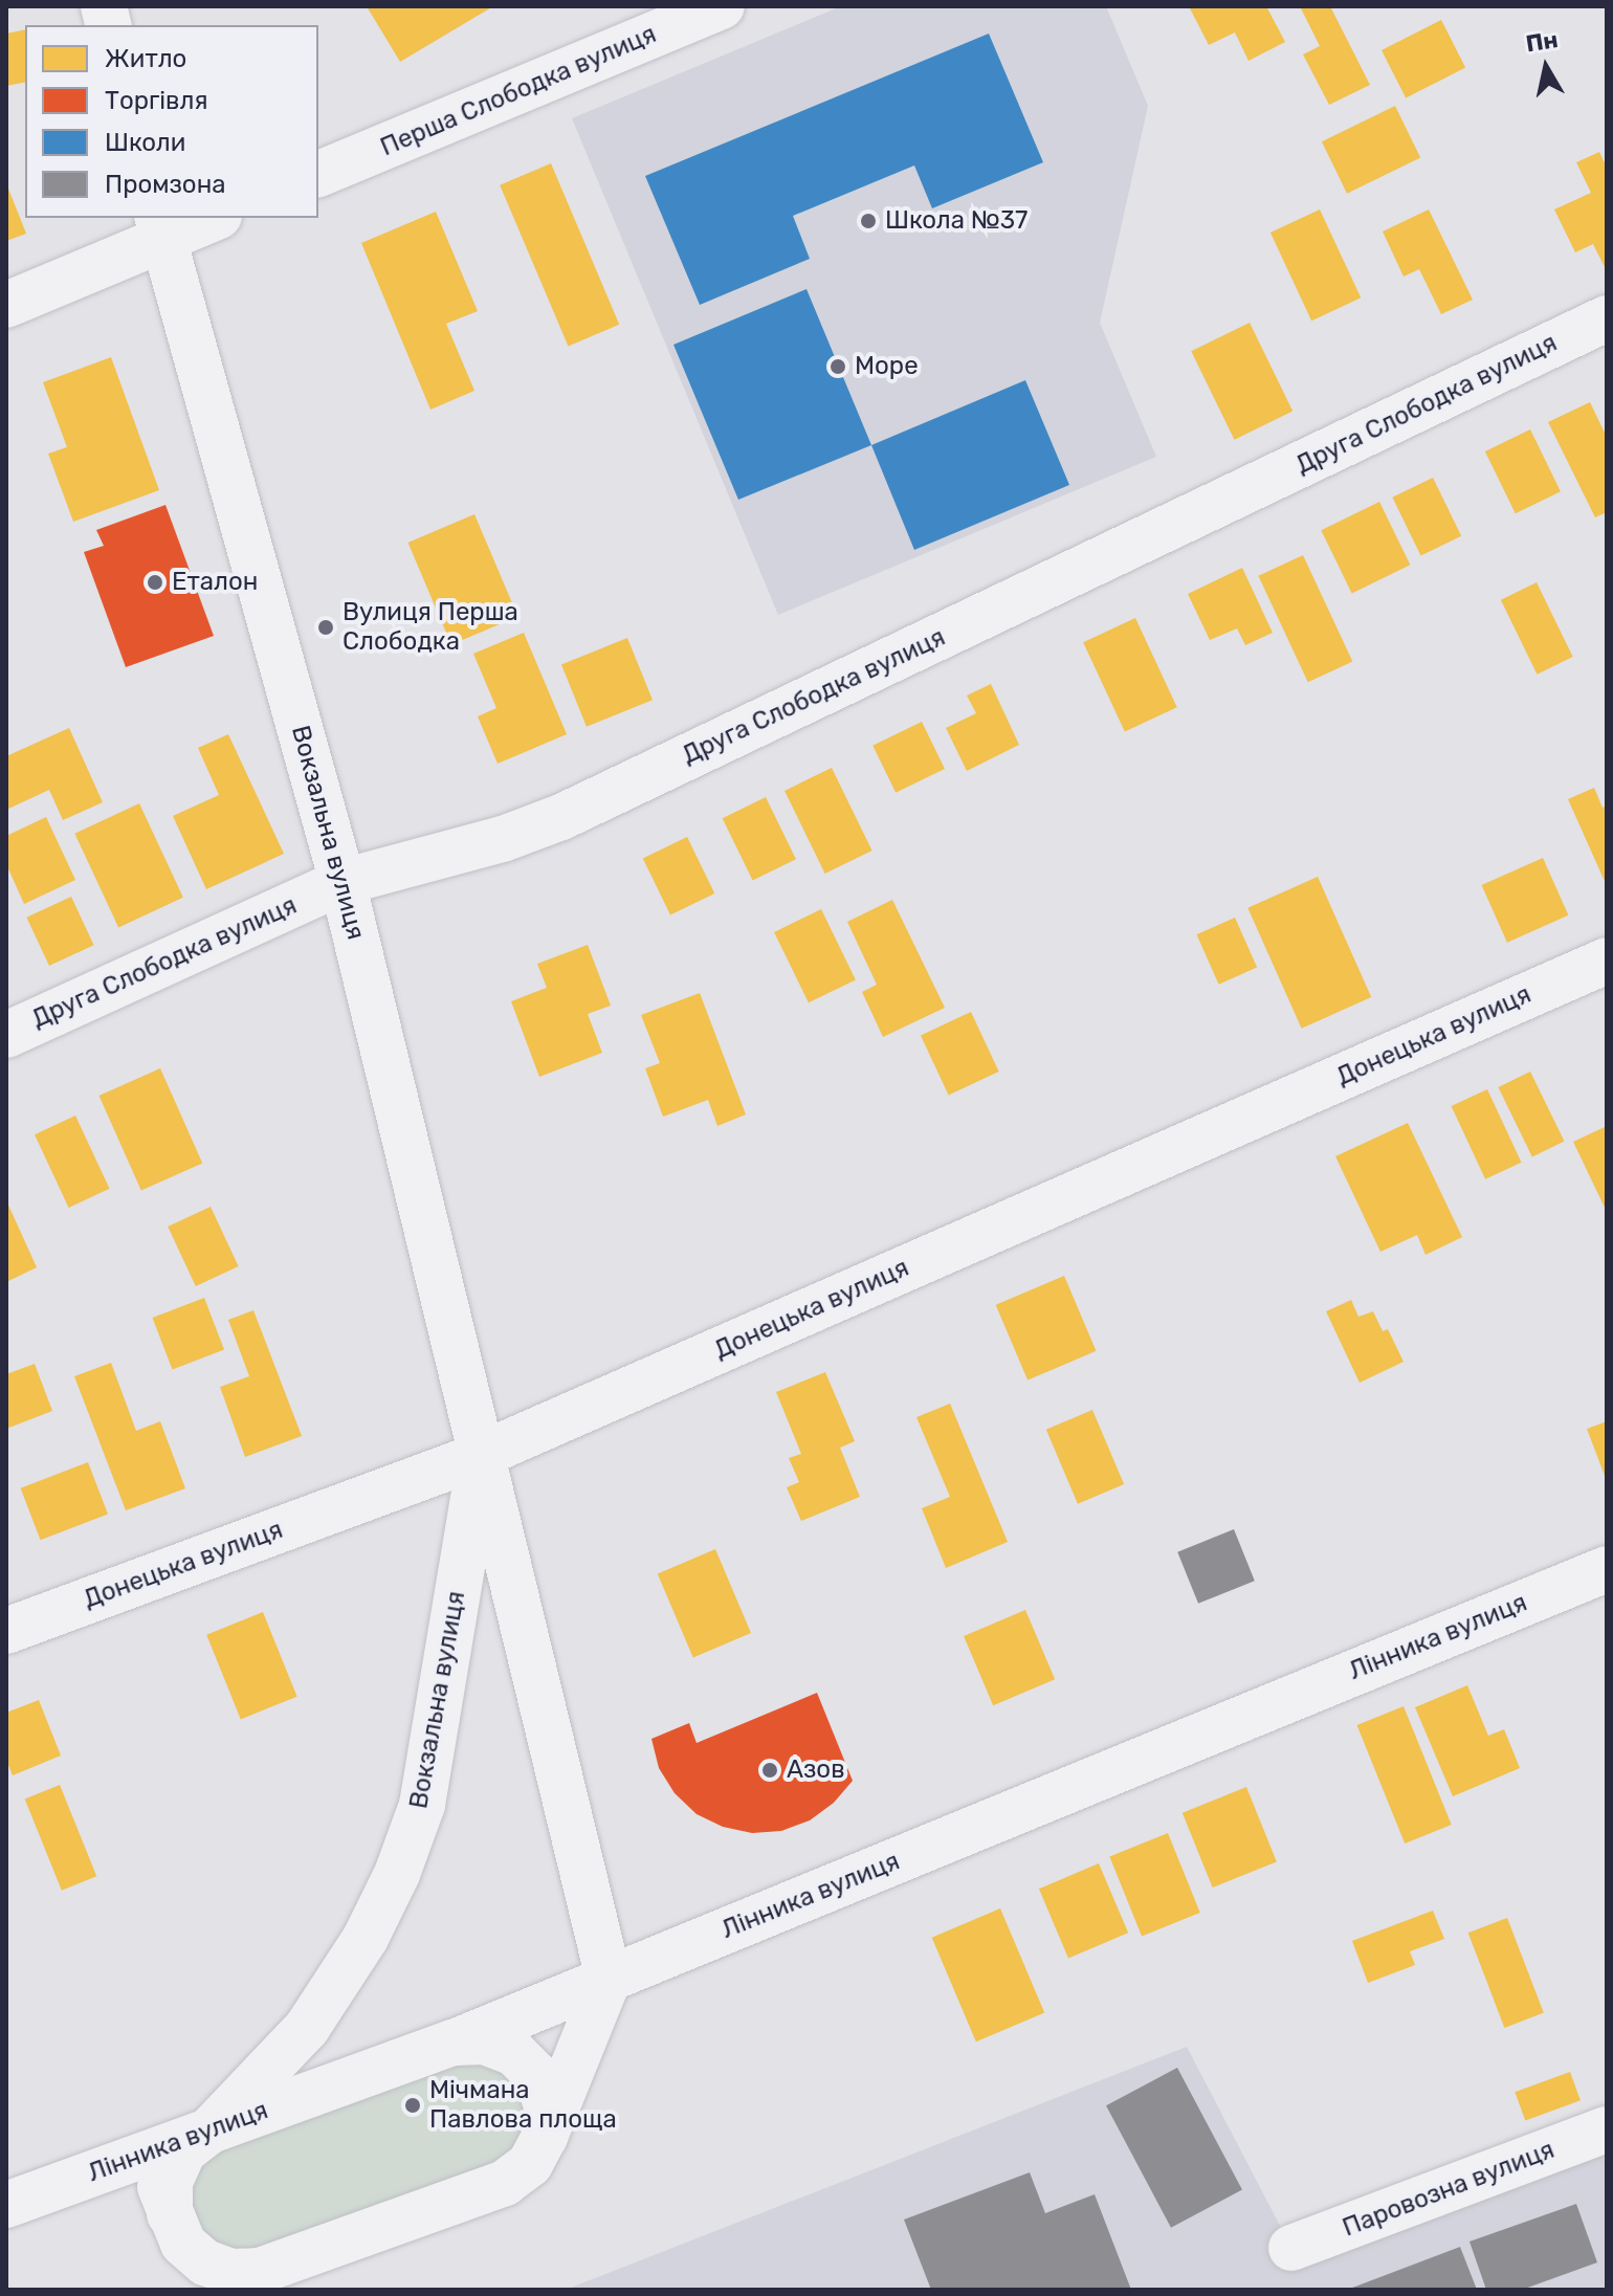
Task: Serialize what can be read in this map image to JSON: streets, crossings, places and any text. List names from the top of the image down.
{
  "streets": {
    "street": [
      "Перша Слободка вулиця",
      "Друга Слободка вулиця",
      "Вокзальна вулиця",
      "Донецька вулиця",
      "Лінника вулиця",
      "Паровозна вулиця"
    ]
  },
  "crossings": [
    ["Друга Слободка вулиця", "Вокзальна вулиця"],
    ["Вокзальна вулиця", "Донецька вулиця"],
    ["Вокзальна вулиця", "Лінника вулиця"]
  ],
  "places": [
    "Школа №37",
    "Море",
    "Еталон",
    "Вулиця Перша Слободка",
    "Азов",
    "Мічмана Павлова площа"
  ],
  "legend": [
    "Житло",
    "Торгівля",
    "Школи",
    "Промзона"
  ],
  "north": "top"
}
